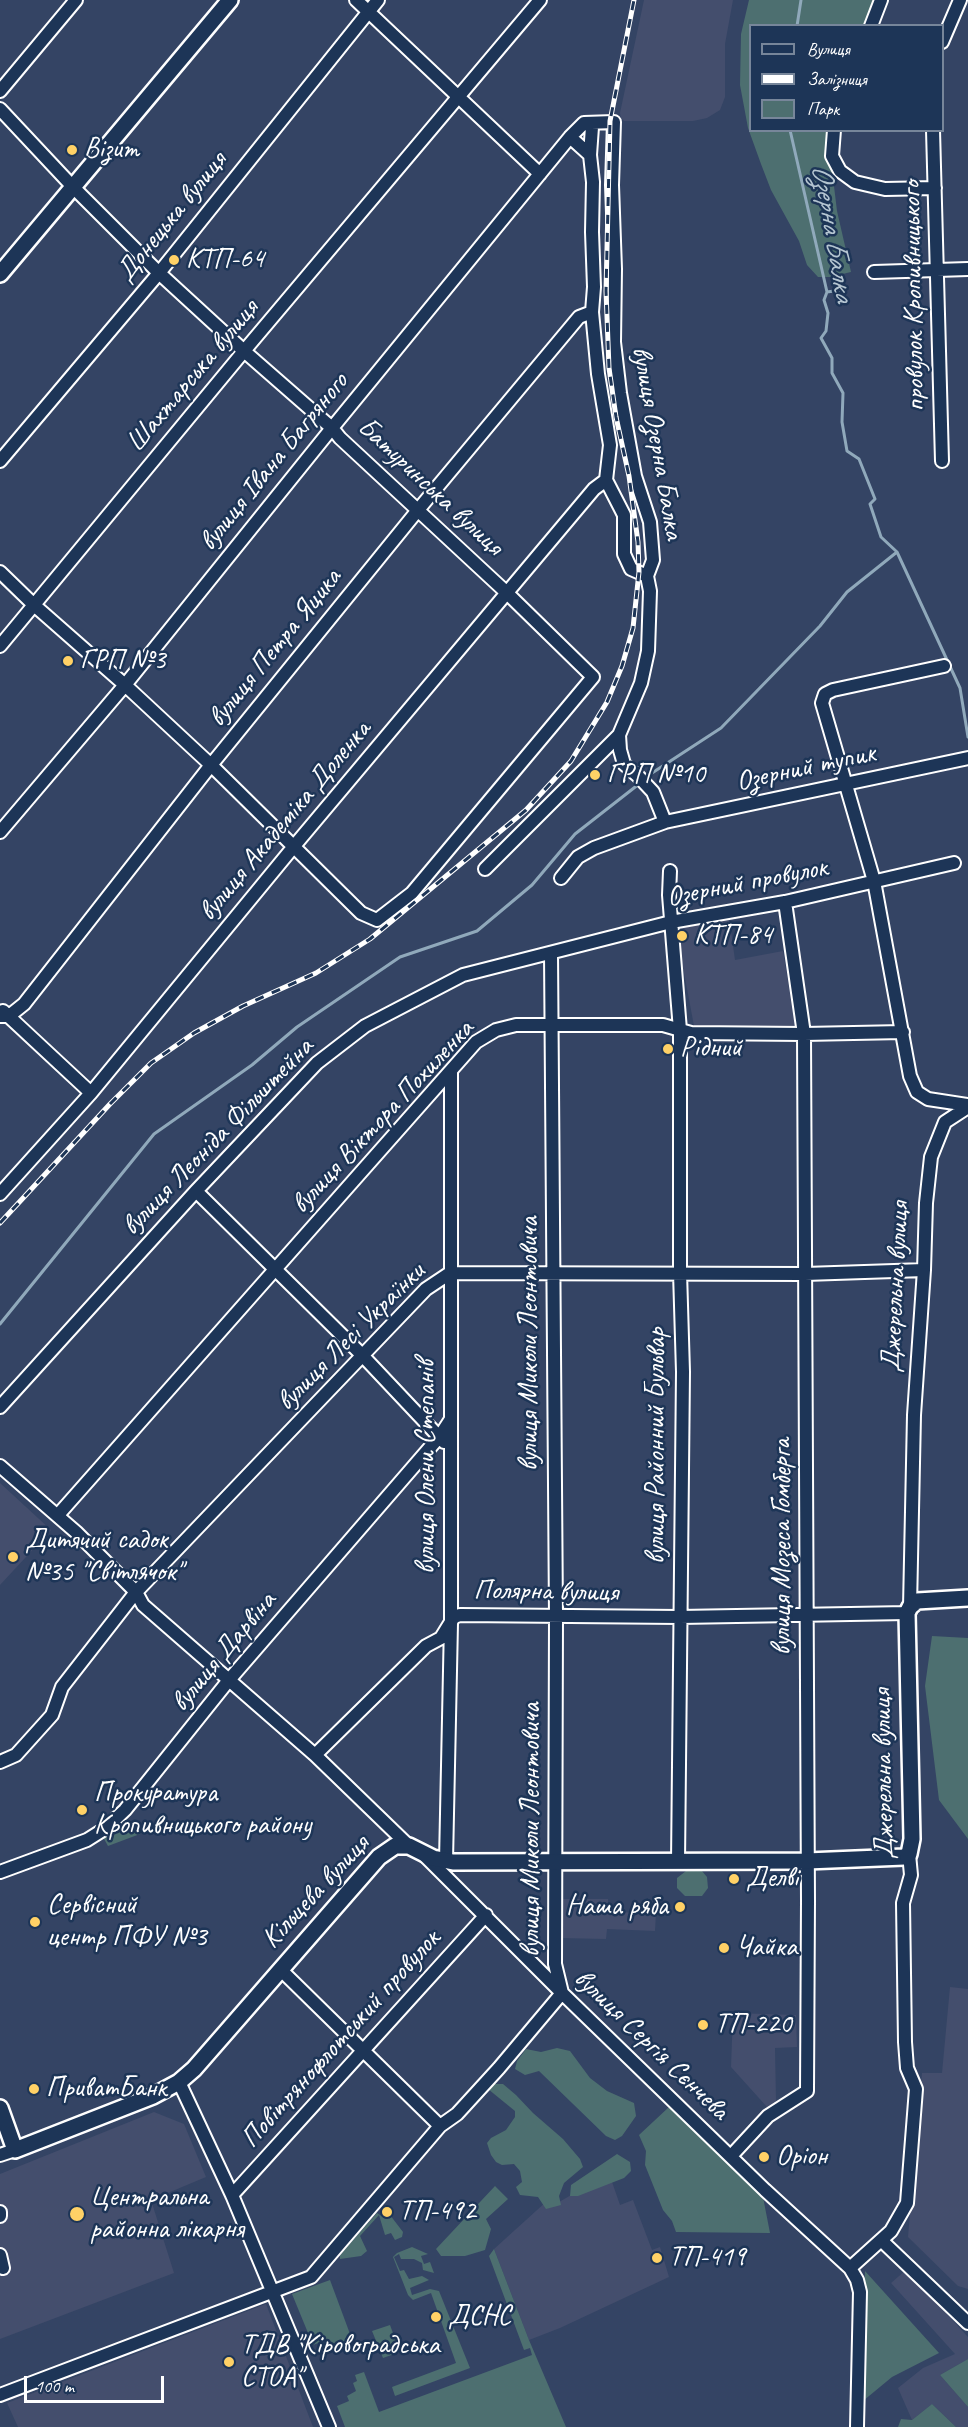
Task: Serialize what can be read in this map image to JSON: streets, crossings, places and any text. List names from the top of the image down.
{
  "streets": {
    "main road": ["Джерельна вулиця", "Кільцева вулиця"],
    "street": [
      "Донецька вулиця",
      "провулок Кропивницького",
      "Шахтарська вулиця",
      "вулиця Озерна Балка",
      "вулиця Івана Багряного",
      "Батуринська вулиця",
      "вулиця Петра Яцика",
      "Озерний тупик",
      "вулиця Академіка Доленка",
      "Озерний провулок",
      "вулиця Віктора Похиленка",
      "вулиця Леоніда Фільштейна",
      "вулиця Лесі Українки",
      "вулиця Миколи Леонтовича",
      "вулиця Районний Бульвар",
      "вулиця Олени Степанів",
      "вулиця Мозеса Гомберга",
      "Полярна вулиця",
      "вулиця Дарвіна",
      "Повітрянофлотський провулок",
      "вулиця Сергія Сєнчева"
    ]
  },
  "crossings": [
    ["Донецька вулиця", "Батуринська вулиця"],
    ["Шахтарська вулиця", "Батуринська вулиця"],
    ["вулиця Озерна Балка", "вулиця Івана Багряного"],
    ["вулиця Івана Багряного", "Батуринська вулиця"],
    ["Батуринська вулиця", "вулиця Петра Яцика"],
    ["Батуринська вулиця", "вулиця Академіка Доленка"],
    ["Озерний тупик", "Джерельна вулиця"],
    ["Озерний провулок", "вулиця Леоніда Фільштейна"],
    ["Озерний провулок", "Джерельна вулиця"],
    ["Озерний провулок", "вулиця Миколи Леонтовича"],
    ["Озерний провулок", "вулиця Мозеса Гомберга"],
    ["вулиця Віктора Похиленка", "Джерельна вулиця"],
    ["вулиця Віктора Похиленка", "вулиця Миколи Леонтовича"],
    ["вулиця Віктора Похиленка", "вулиця Районний Бульвар"],
    ["вулиця Віктора Похиленка", "вулиця Олени Степанів"],
    ["вулиця Віктора Похиленка", "вулиця Мозеса Гомберга"],
    ["вулиця Віктора Похиленка", "вулиця Сергія Сєнчева"],
    ["вулиця Леоніда Фільштейна", "вулиця Миколи Леонтовича"],
    ["Джерельна вулиця", "вулиця Лесі Українки"],
    ["Джерельна вулиця", "Полярна вулиця"],
    ["Джерельна вулиця", "вулиця Сергія Сєнчева"],
    ["вулиця Лесі Українки", "вулиця Миколи Леонтовича"],
    ["вулиця Лесі Українки", "вулиця Районний Бульвар"],
    ["вулиця Лесі Українки", "вулиця Олени Степанів"],
    ["вулиця Лесі Українки", "вулиця Мозеса Гомберга"],
    ["вулиця Лесі Українки", "вулиця Сергія Сєнчева"],
    ["вулиця Миколи Леонтовича", "Полярна вулиця"],
    ["вулиця Миколи Леонтовича", "вулиця Сергія Сєнчева"],
    ["вулиця Районний Бульвар", "Полярна вулиця"],
    ["вулиця Олени Степанів", "Полярна вулиця"],
    ["вулиця Олени Степанів", "вулиця Дарвіна"],
    ["вулиця Мозеса Гомберга", "Полярна вулиця"],
    ["вулиця Мозеса Гомберга", "вулиця Сергія Сєнчева"],
    ["Полярна вулиця", "вулиця Сергія Сєнчева"],
    ["вулиця Дарвіна", "вулиця Сергія Сєнчева"],
    ["Кільцева вулиця", "вулиця Сергія Сєнчева"],
    ["Повітрянофлотський провулок", "вулиця Сергія Сєнчева"]
  ],
  "water": ["Озерна Балка"],
  "places": [
    "Візит",
    "КТП-64",
    "ГРП №3",
    "ГРП №10",
    "КТП-84",
    "Рідний",
    "Дитячий садок №35 \"Світлячок\"",
    "Прокуратура Кропивницького району",
    "Делві",
    "Наша ряба",
    "Сервісний центр ПФУ №3",
    "Чайка",
    "ТП-220",
    "ПриватБанк",
    "Оріон",
    "ТП-492",
    "Центральна районна лікарня",
    "ТП-419",
    "ДСНС",
    "ТДВ \"Кіровоградська СТОА\""
  ],
  "legend": ["Вулиця", "Залізниця", "Парк"],
  "scale_bar": "100 m"
}
